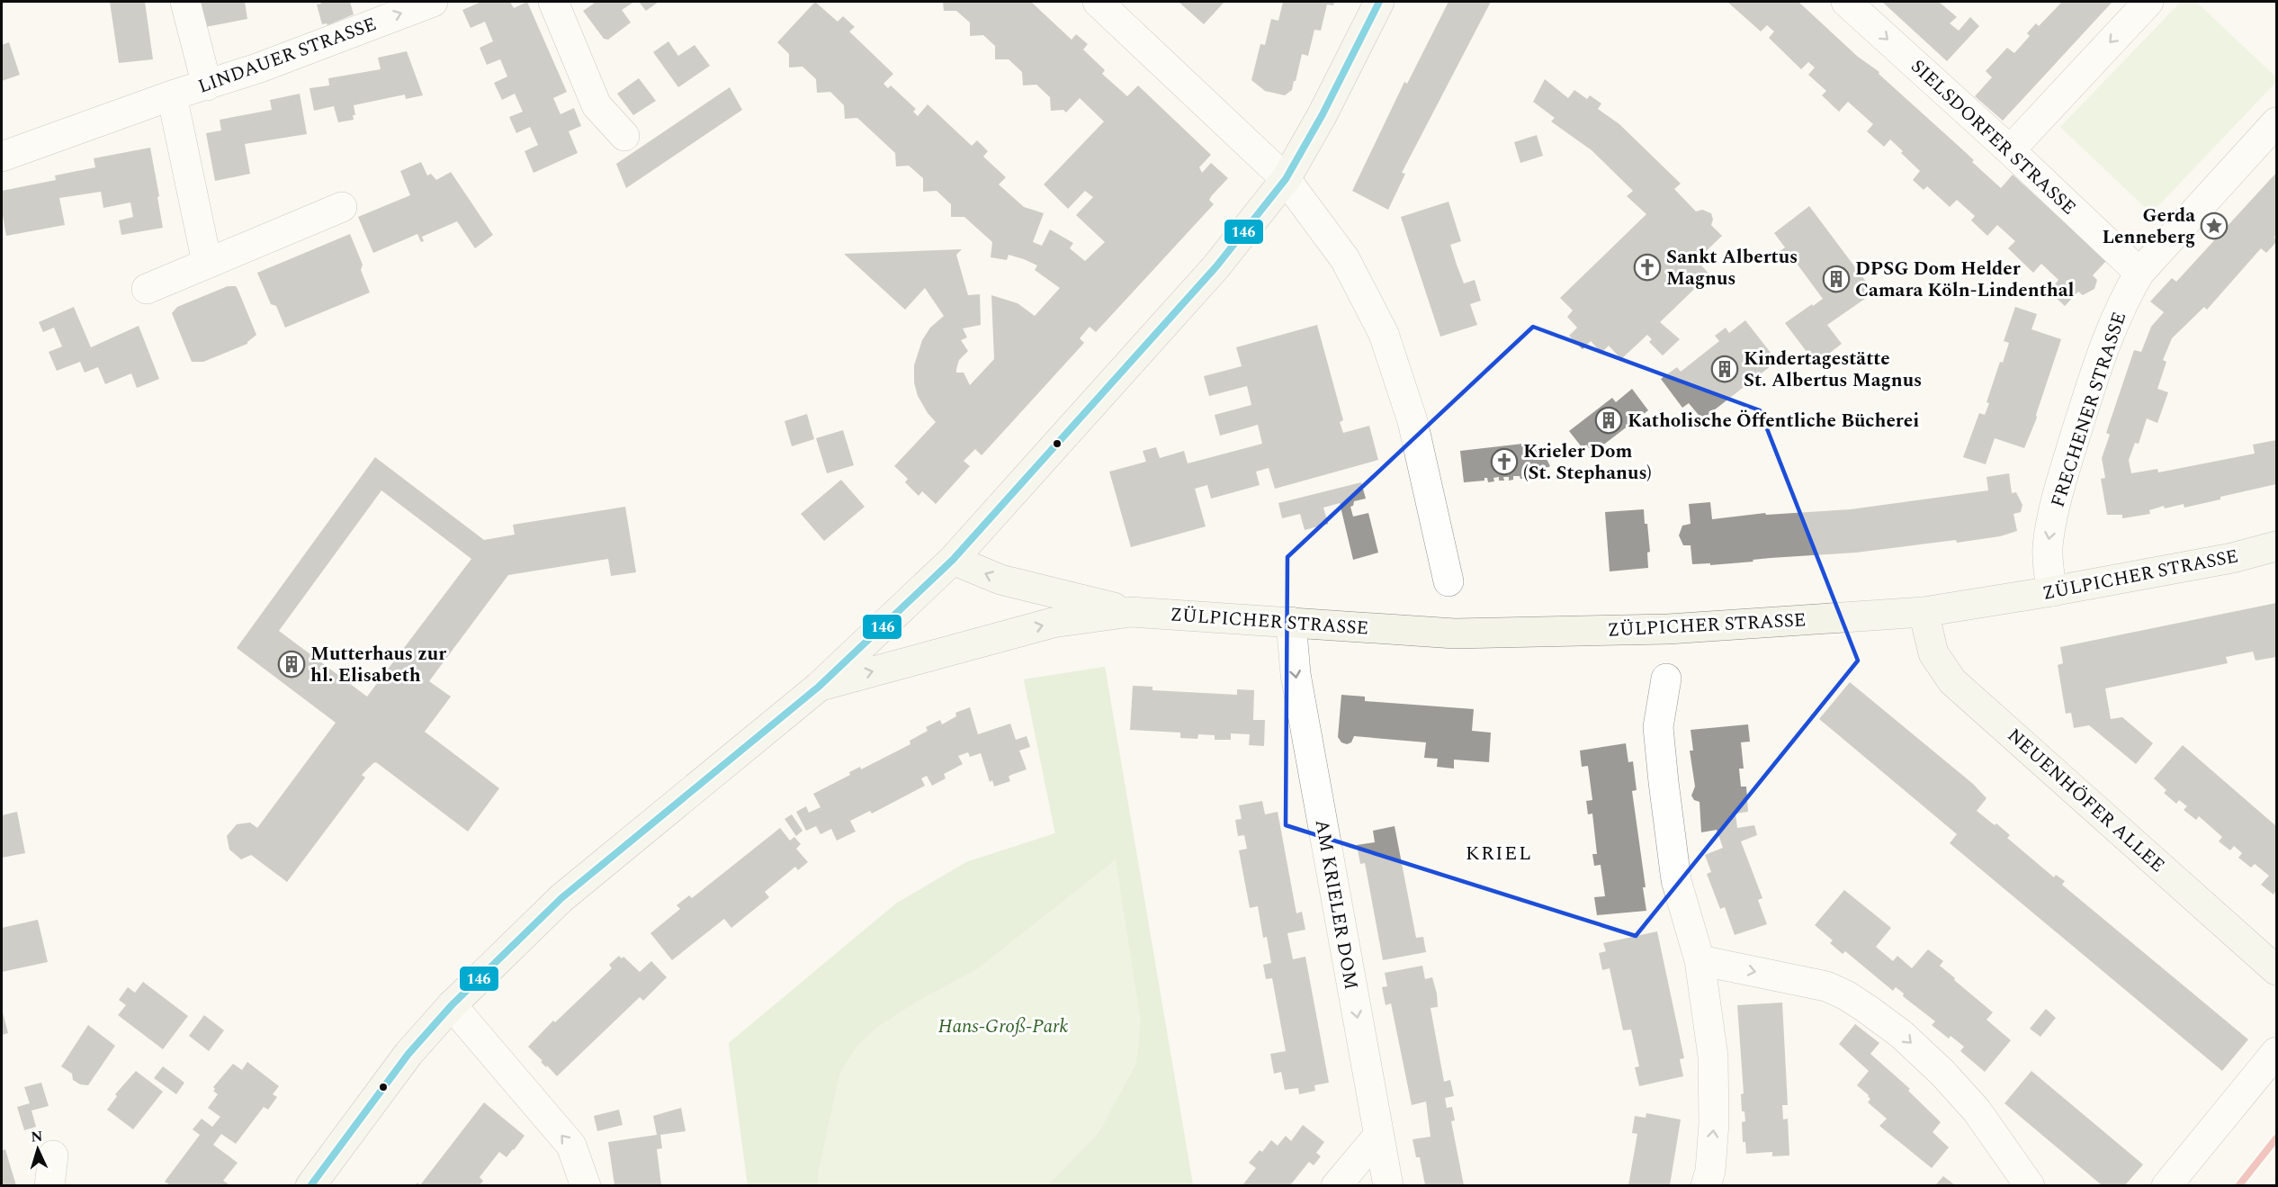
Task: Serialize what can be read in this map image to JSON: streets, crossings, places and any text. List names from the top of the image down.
{
  "streets": {
    "street": [
      "LINDAUER STRASSE",
      "SIELSDORFER STRASSE",
      "FRECHENER STRASSE",
      "ZÜLPICHER STRASSE",
      "NEUENHÖFER ALLEE",
      "AM KRIELER DOM"
    ]
  },
  "crossings": [
    ["SIELSDORFER STRASSE", "FRECHENER STRASSE"],
    ["FRECHENER STRASSE", "ZÜLPICHER STRASSE"],
    ["ZÜLPICHER STRASSE", "NEUENHÖFER ALLEE"],
    ["ZÜLPICHER STRASSE", "AM KRIELER DOM"]
  ],
  "one_way": ["SIELSDORFER STRASSE", "FRECHENER STRASSE", "AM KRIELER DOM"],
  "districts": ["KRIEL"],
  "parks": ["Hans-Groß-Park"],
  "places": {
    "place": ["Gerda Lenneberg"],
    "church": ["Sankt Albertus Magnus", "Krieler Dom (St. Stephanus)"],
    "building": [
      "DPSG Dom Helder Camara Köln-Lindenthal",
      "Kindertagestätte St. Albertus Magnus",
      "Katholische Öffentliche Bücherei",
      "Mutterhaus zur hl. Elisabeth"
    ]
  },
  "lines": ["transit line 146"],
  "north": "top"
}
